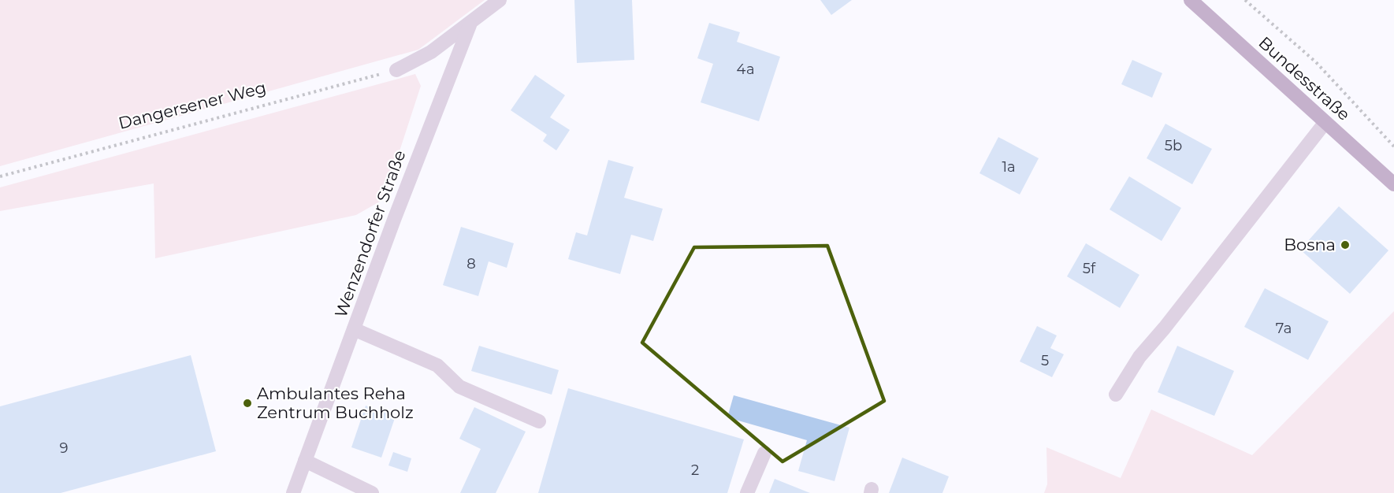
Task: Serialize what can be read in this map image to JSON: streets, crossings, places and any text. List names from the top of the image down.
{
  "streets": {
    "main road": ["Bundesstraße"],
    "street": ["Wenzendorfer Straße"],
    "path": ["Dangersener Weg"]
  },
  "places": ["Bosna", "Ambulantes Reha Zentrum Buchholz"],
  "house_numbers": [
    "4a",
    "5b",
    "1a",
    "8",
    "5f",
    "7a",
    "5",
    "9",
    "2"
  ]
}
